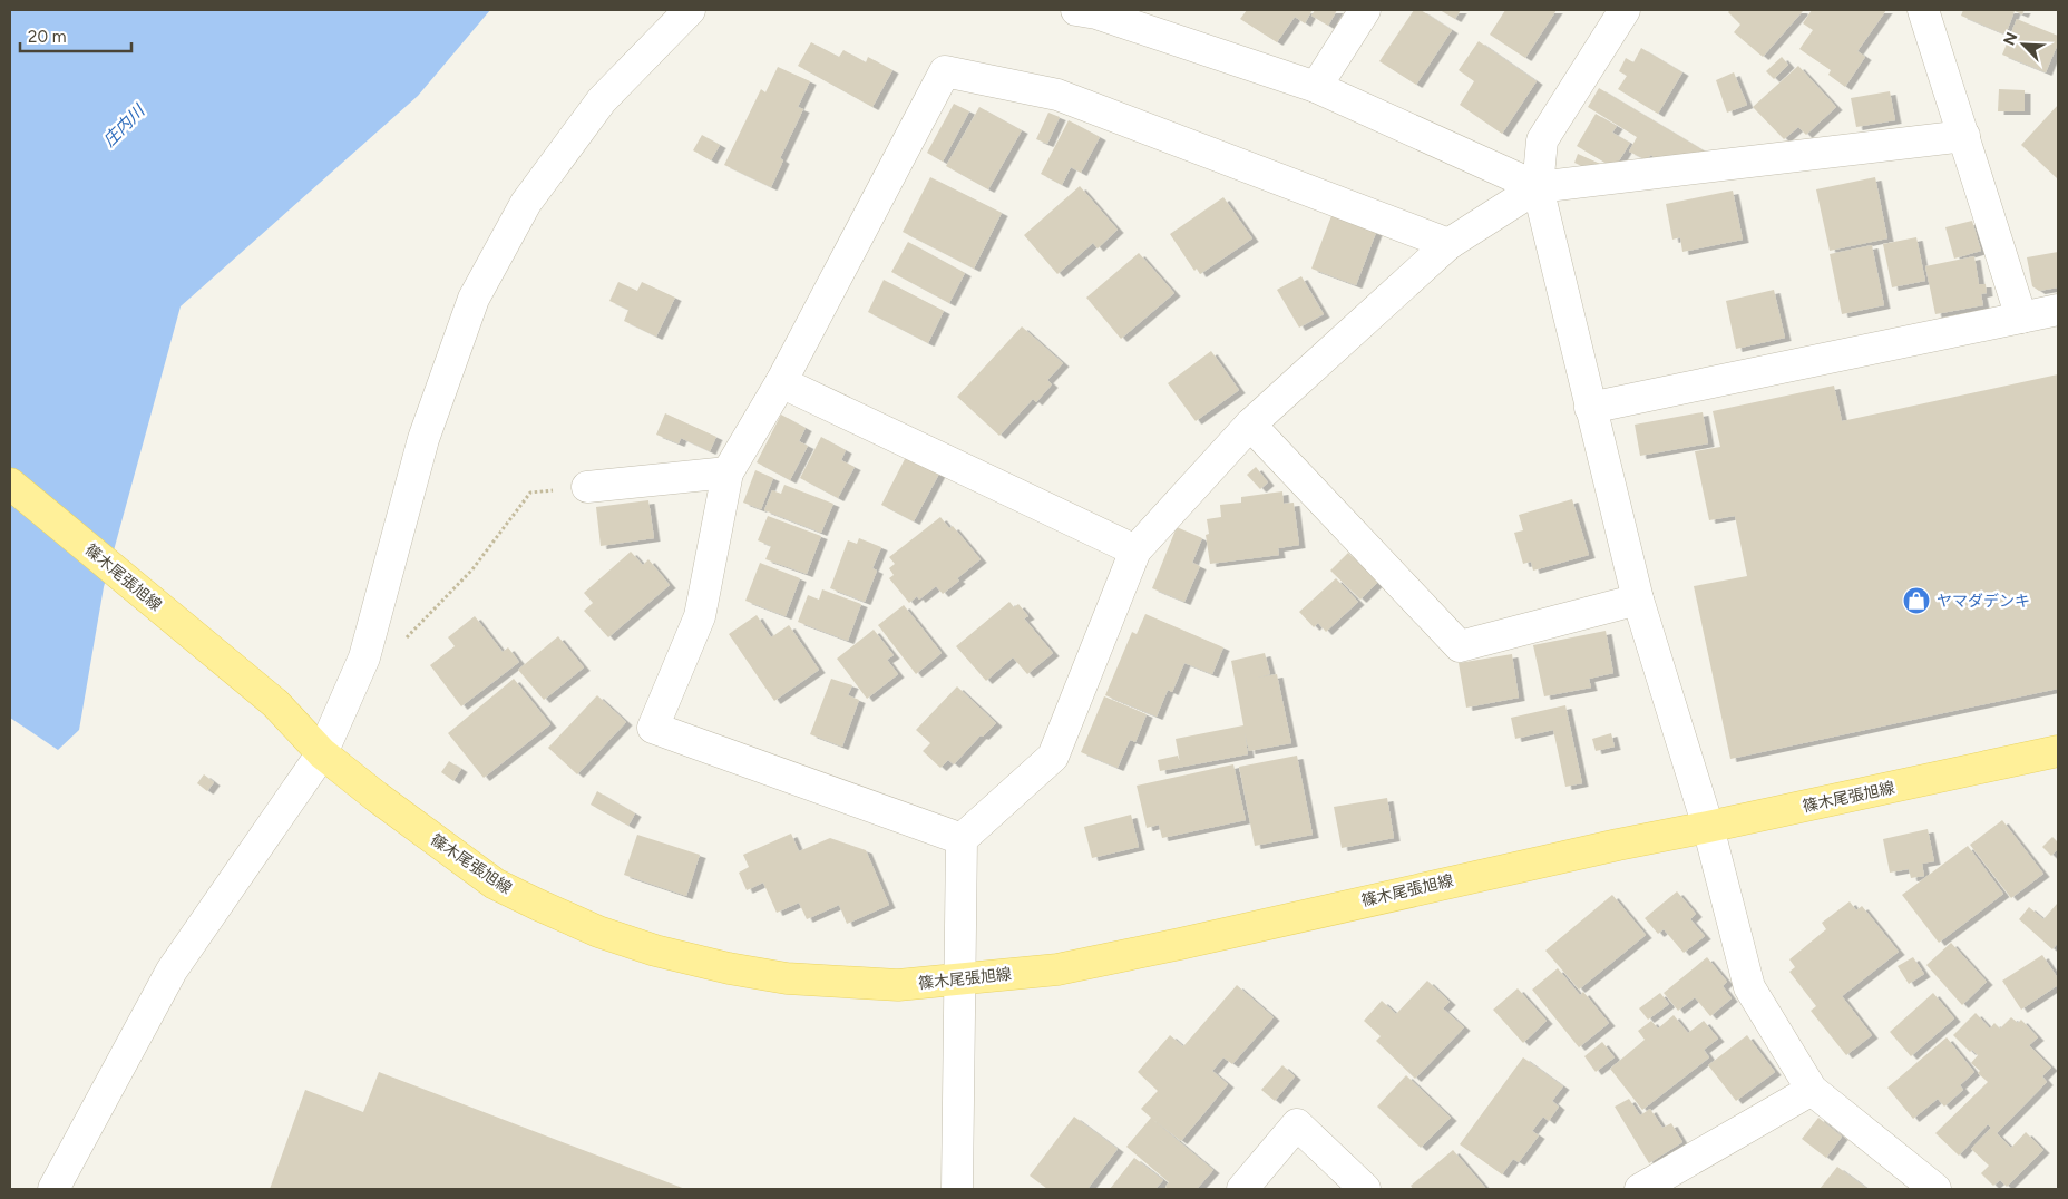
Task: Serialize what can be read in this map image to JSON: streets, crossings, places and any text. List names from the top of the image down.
{
  "streets": {
    "main road": ["篠木尾張旭線"]
  },
  "water": ["庄内川"],
  "places": {
    "shop": ["ヤマダデンキ"]
  },
  "scale_bar": "20 m",
  "north": "top left"
}
